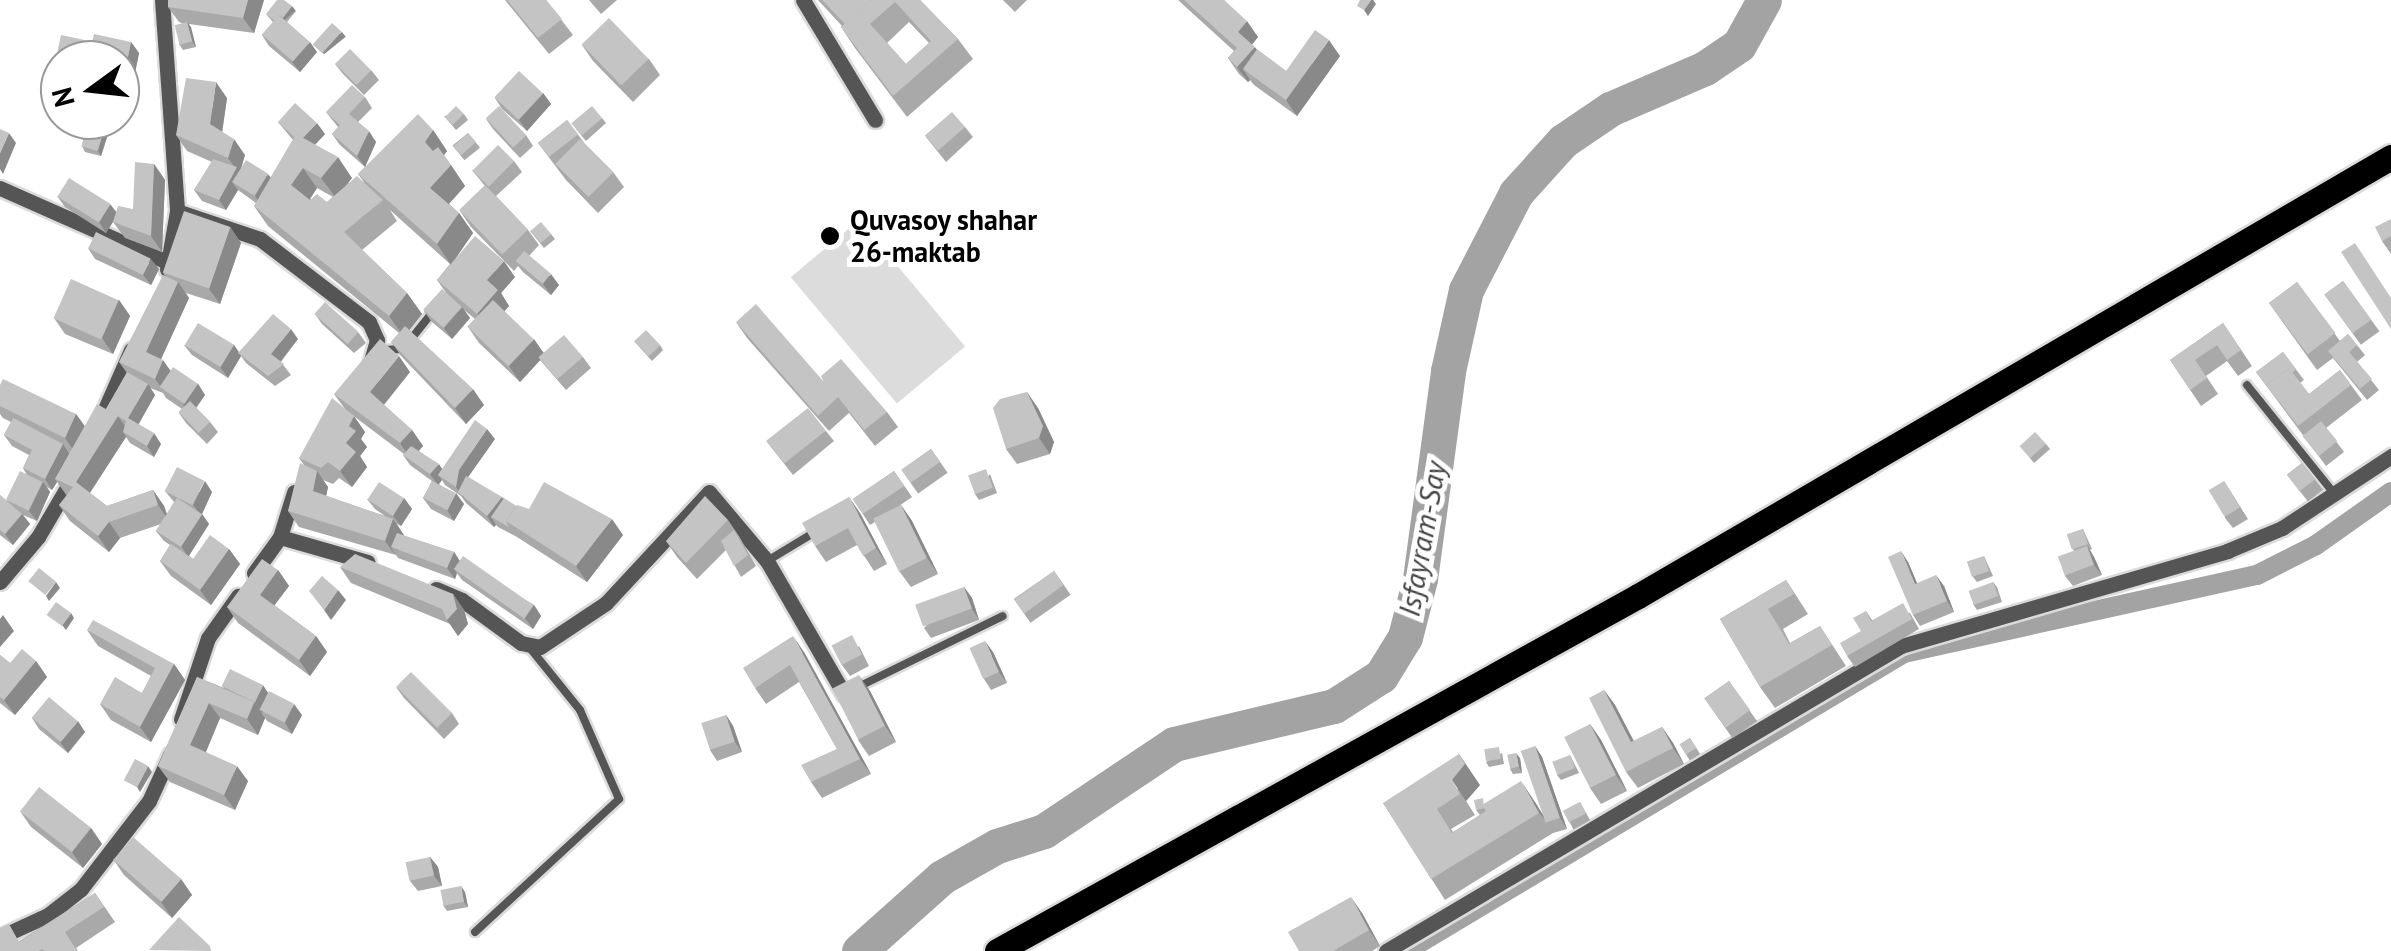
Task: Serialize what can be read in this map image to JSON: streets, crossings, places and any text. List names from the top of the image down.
{
  "water": ["Isfayram-Say"],
  "places": ["Quvasoy shahar 26-maktab"],
  "north": "left"
}
